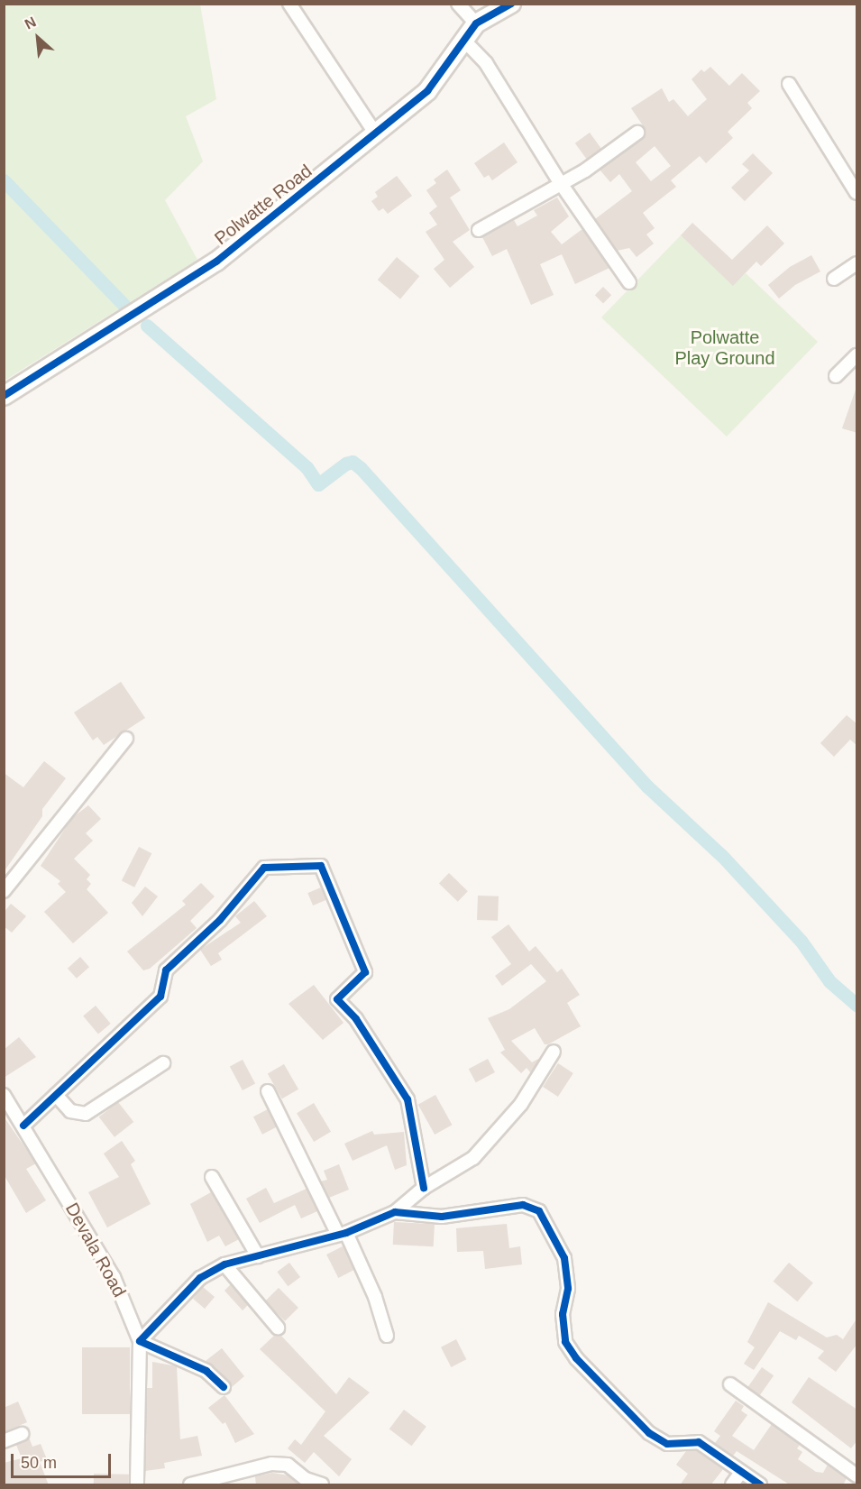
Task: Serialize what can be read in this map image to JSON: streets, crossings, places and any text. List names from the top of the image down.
{
  "streets": {
    "street": ["Polwatte Road", "Devala Road"]
  },
  "parks": ["Polwatte Play Ground"],
  "scale_bar": "50 m",
  "north": "top left"
}
